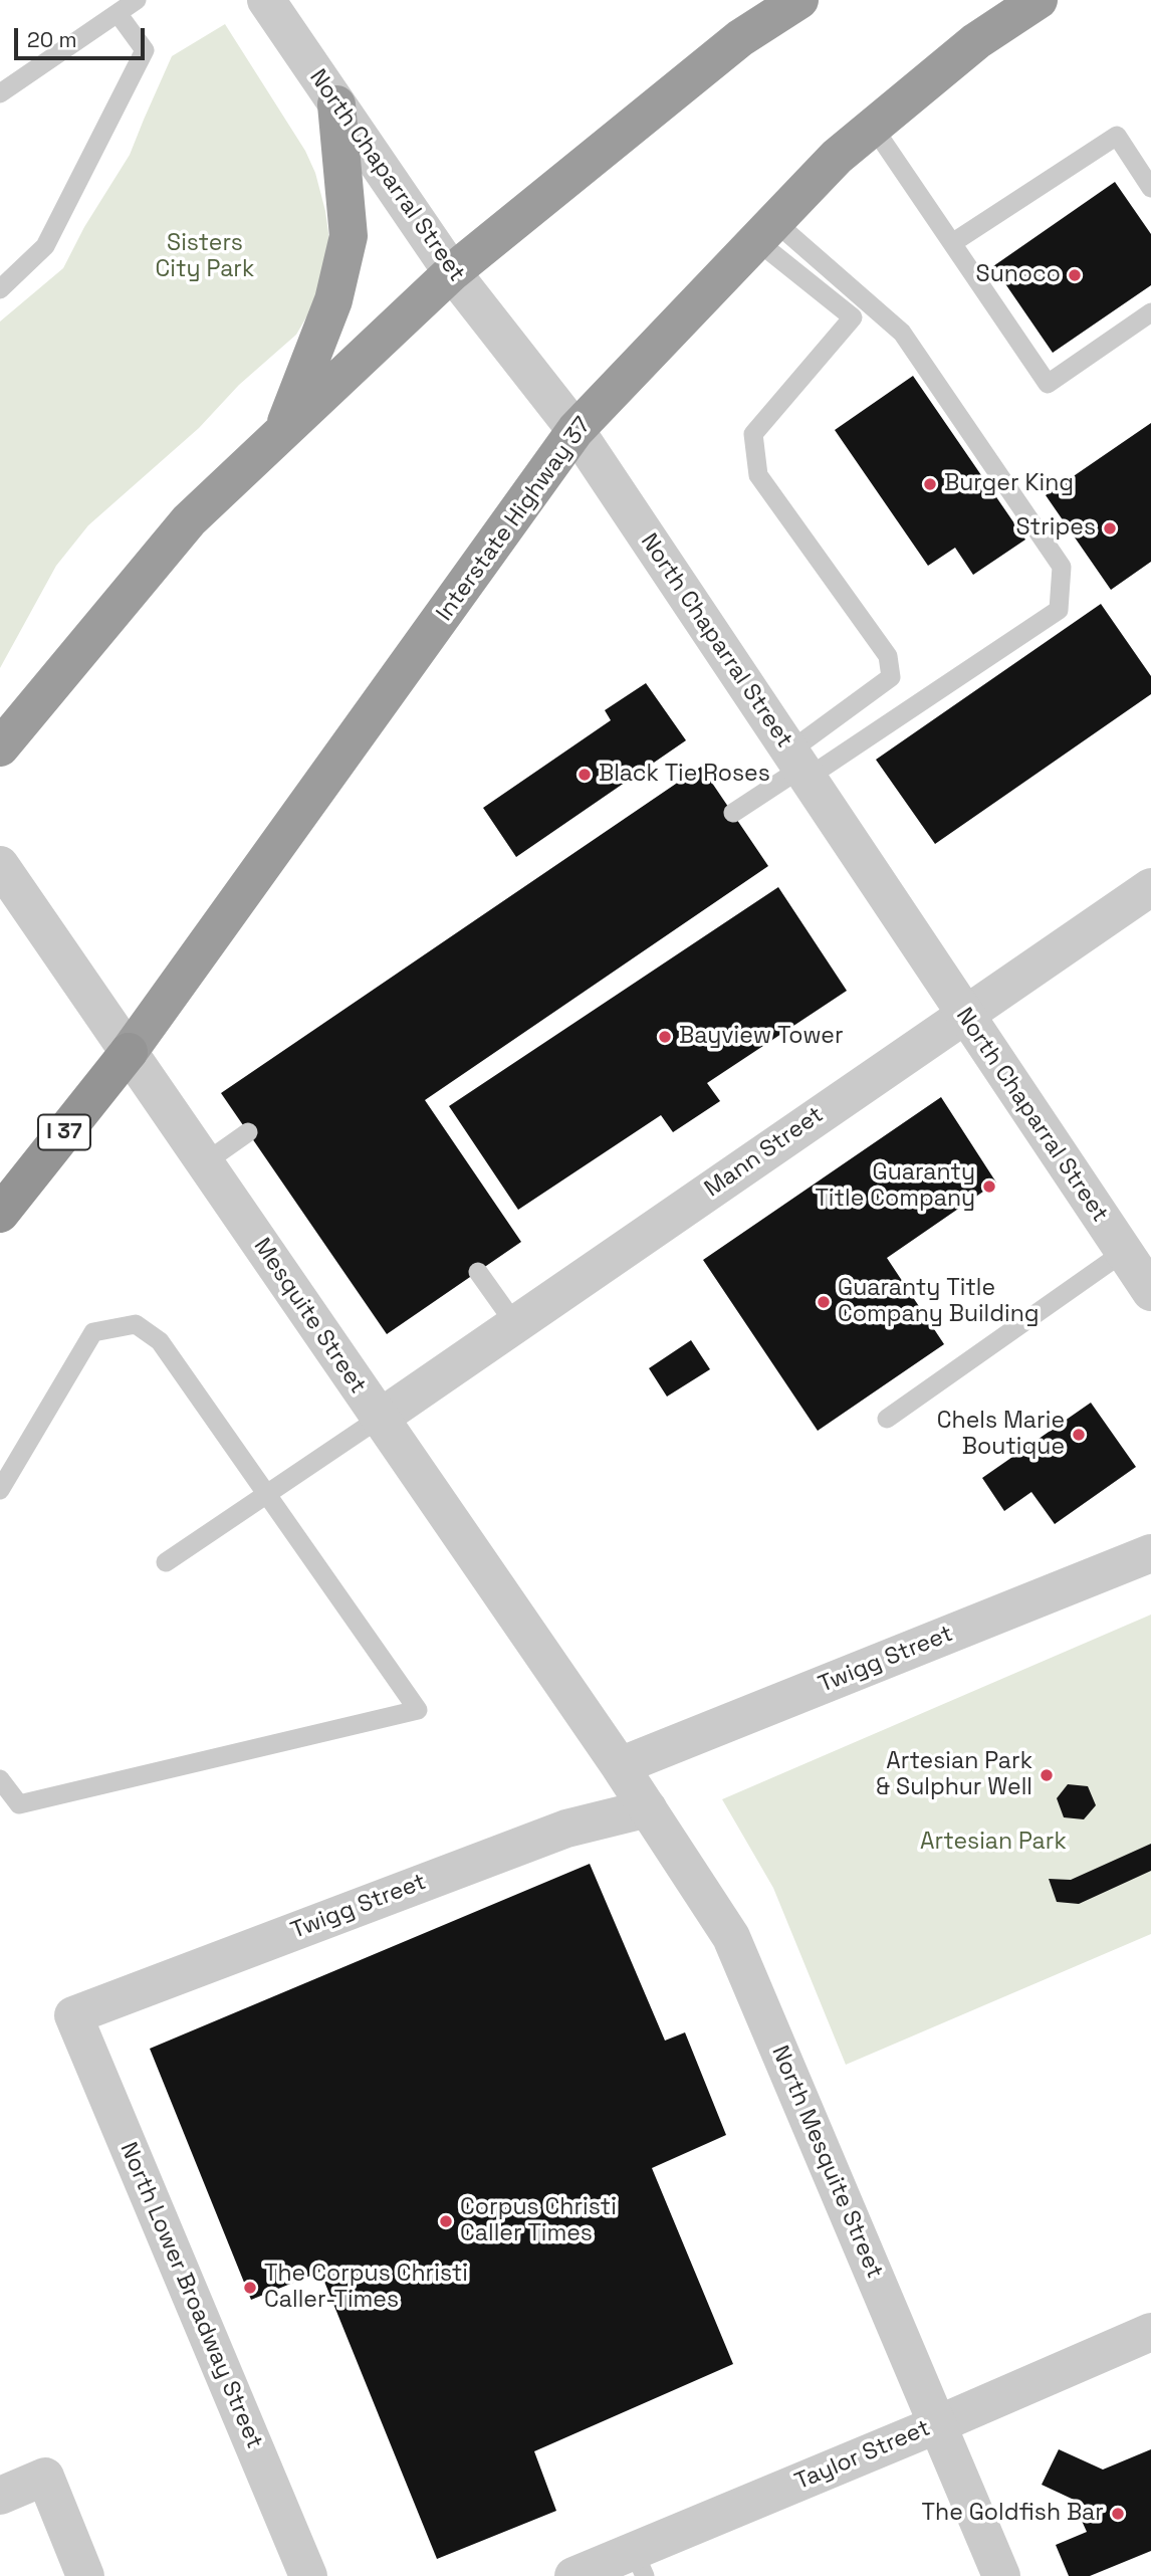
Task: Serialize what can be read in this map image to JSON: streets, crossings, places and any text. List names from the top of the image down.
{
  "streets": {
    "highway": ["Interstate Highway 37", "I 37"],
    "street": [
      "North Chaparral Street",
      "Mann Street",
      "Mesquite Street",
      "Twigg Street",
      "North Mesquite Street",
      "North Lower Broadway Street",
      "Taylor Street"
    ]
  },
  "crossings": [
    ["North Chaparral Street", "Interstate Highway 37"],
    ["North Chaparral Street", "Mann Street"],
    ["Interstate Highway 37", "I 37"],
    ["Interstate Highway 37", "Mesquite Street"],
    ["I 37", "Mesquite Street"],
    ["Mann Street", "Mesquite Street"],
    ["Mesquite Street", "Twigg Street"],
    ["Mesquite Street", "North Mesquite Street"],
    ["Twigg Street", "North Mesquite Street"],
    ["Twigg Street", "North Lower Broadway Street"],
    ["North Mesquite Street", "Taylor Street"]
  ],
  "parks": ["Sisters City Park", "Artesian Park"],
  "places": [
    "Sunoco",
    "Burger King",
    "Stripes",
    "Black Tie Roses",
    "Bayview Tower",
    "Guaranty Title Company",
    "Guaranty Title Company Building",
    "Chels Marie Boutique",
    "Artesian Park & Sulphur Well",
    "Corpus Christi Caller Times",
    "The Corpus Christi Caller-Times",
    "The Goldfish Bar"
  ],
  "scale_bar": "20 m"
}
